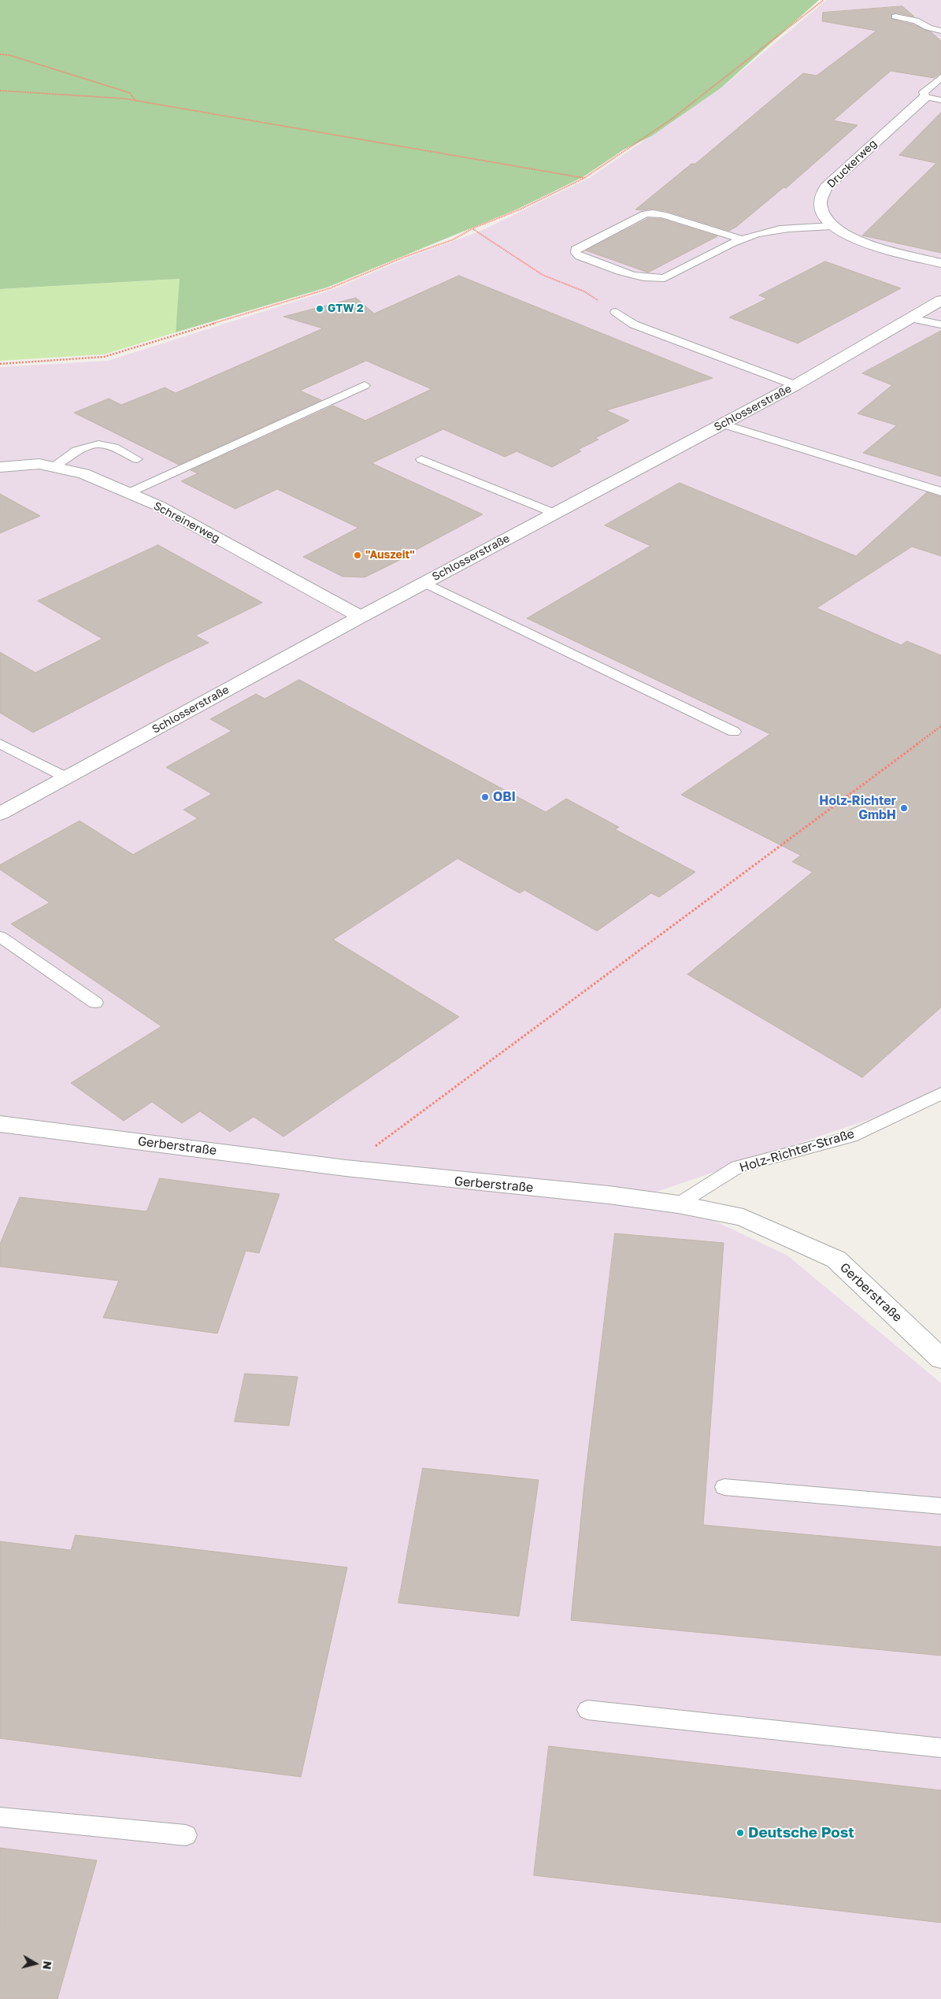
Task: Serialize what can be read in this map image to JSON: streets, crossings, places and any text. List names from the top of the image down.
{
  "streets": {
    "street": [
      "Druckerweg",
      "Schlosserstraße",
      "Schreinerweg",
      "Gerberstraße"
    ],
    "lane": ["Holz-Richter-Straße"]
  },
  "crossings": [
    ["Schlosserstraße", "Schreinerweg"],
    ["Gerberstraße", "Holz-Richter-Straße"]
  ],
  "places": [
    "GTW 2",
    "\"Auszeit\"",
    "OBI",
    "Holz-Richter GmbH",
    "Deutsche Post"
  ],
  "north": "right"
}
